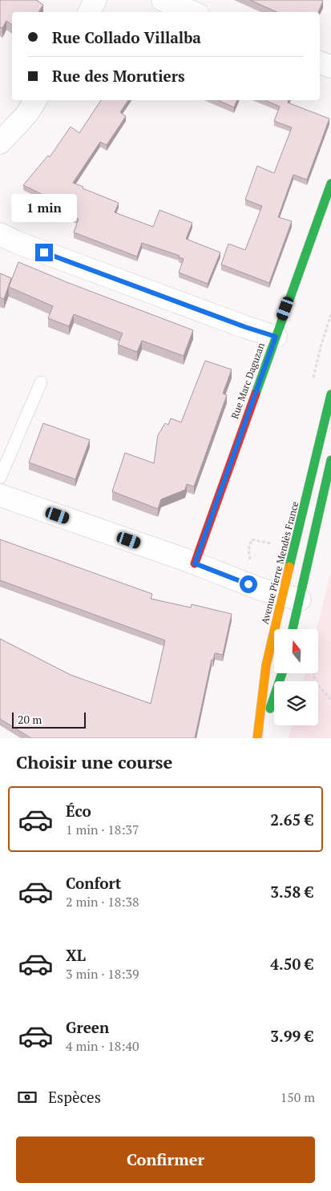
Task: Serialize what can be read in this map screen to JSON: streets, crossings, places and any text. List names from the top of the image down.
{
  "streets": {
    "street": ["Rue Marc Daguzan", "Avenue Pierre Mendès France"]
  },
  "scale_bar": "20 m",
  "north": "top",
  "page": {
    "banner": ["Rue Collado Villalba", "Rue des Morutiers"],
    "bubble": "1 min",
    "scale": "20 m",
    "heading": "Choisir une course",
    "list": [
      {
        "name": "Éco",
        "note": "1 min · 18:37",
        "value": "2.65 €"
      },
      {
        "name": "Confort",
        "note": "2 min · 18:38",
        "value": "3.58 €"
      },
      {
        "name": "XL",
        "note": "3 min · 18:39",
        "value": "4.50 €"
      },
      {
        "name": "Green",
        "note": "4 min · 18:40",
        "value": "3.99 €"
      }
    ],
    "pay": ["Espèces", "150 m"],
    "buttons": "Confirmer"
  }
}
